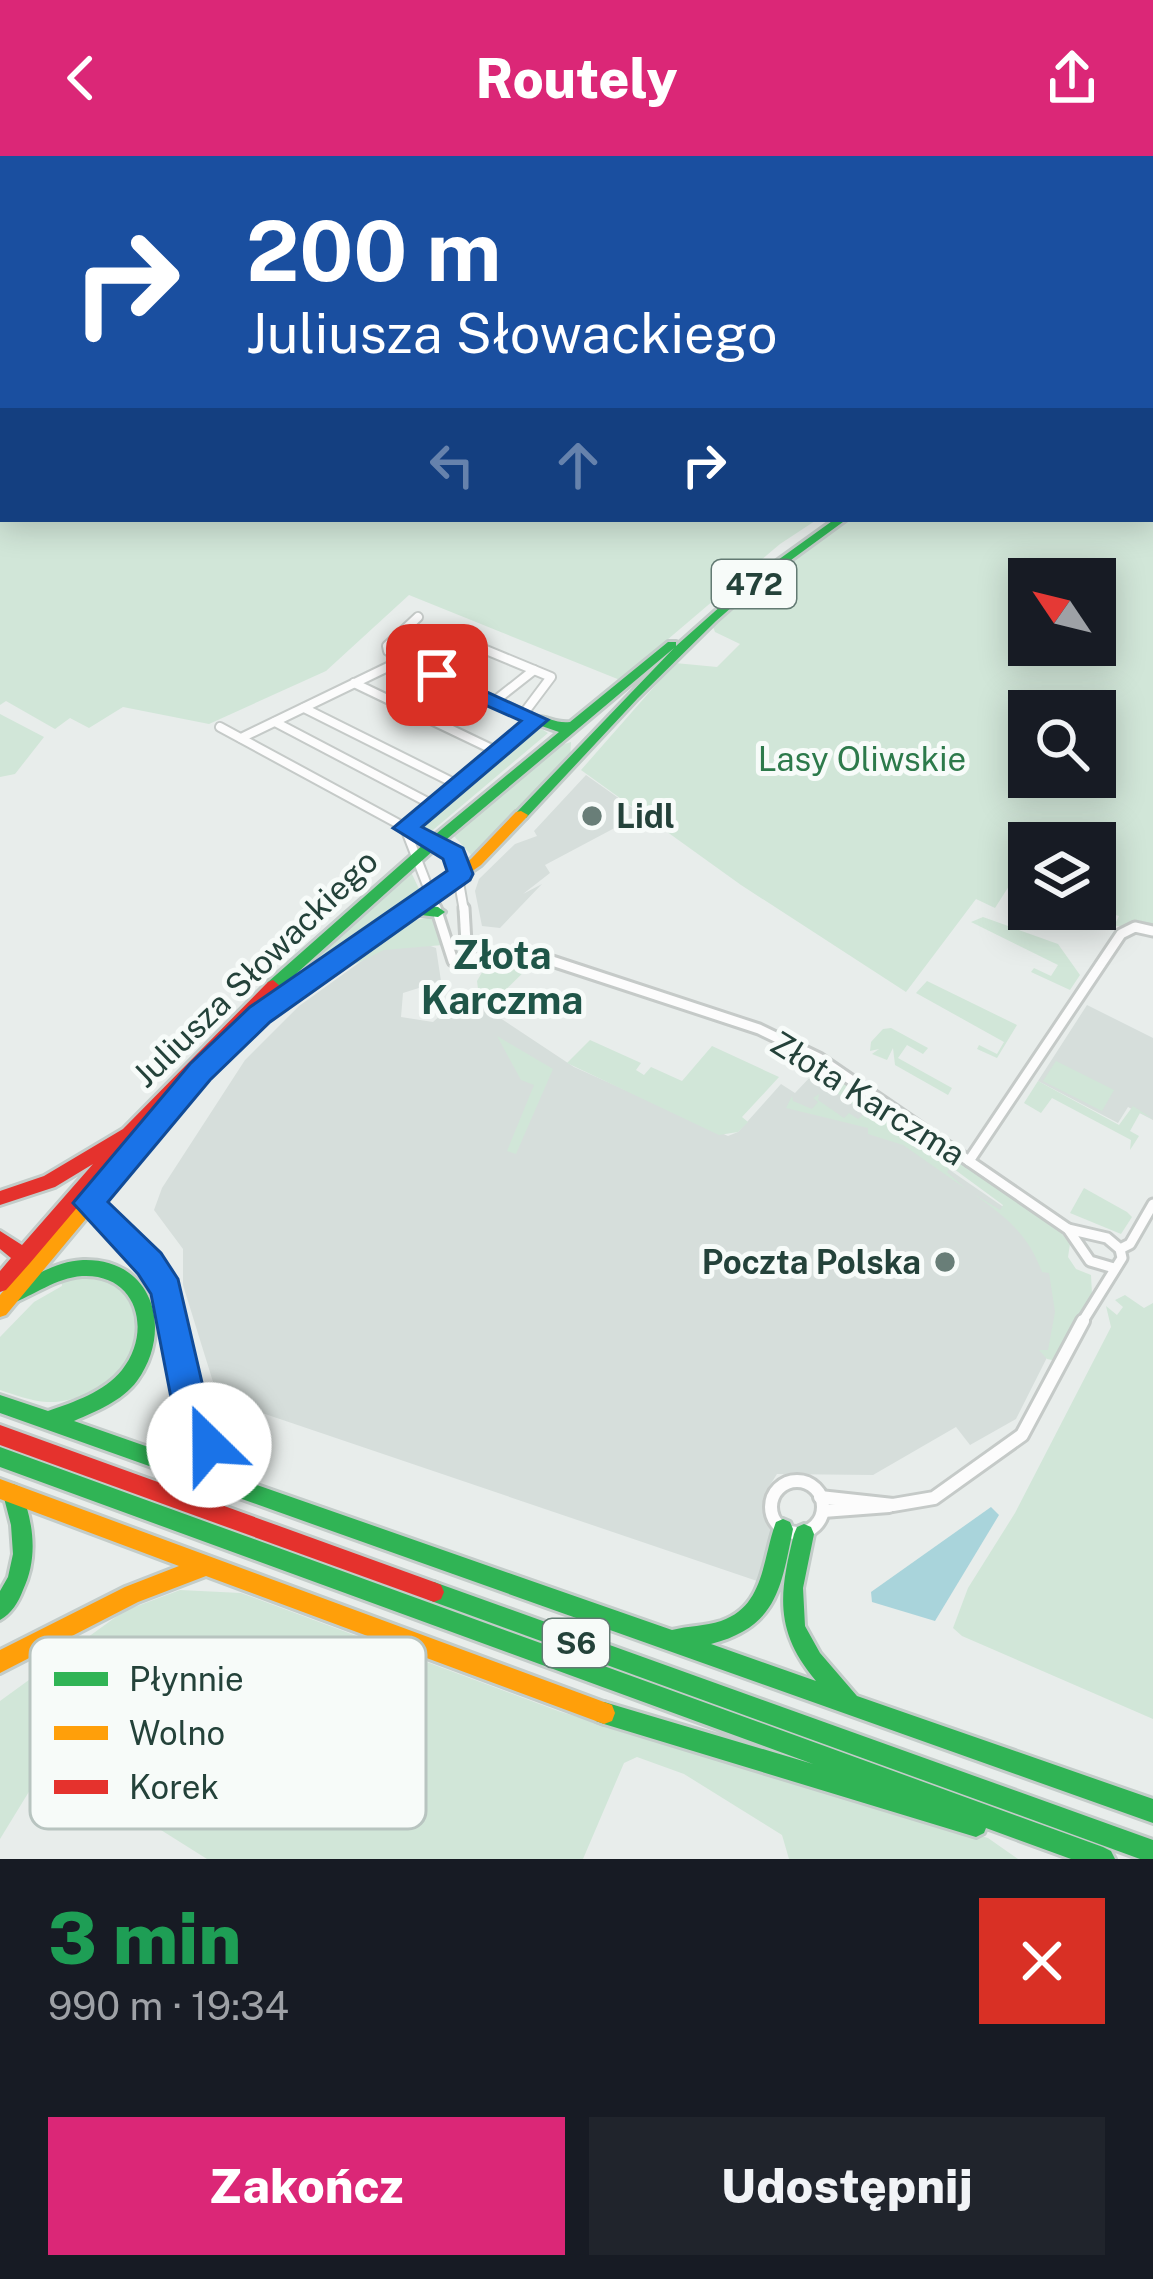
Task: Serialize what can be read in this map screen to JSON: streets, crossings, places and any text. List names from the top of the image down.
{
  "streets": {
    "main road": ["472", "Juliusza Słowackiego", "S6"],
    "street": ["Złota Karczma"]
  },
  "crossings": [
    ["472", "Juliusza Słowackiego"],
    ["472", "Złota Karczma"],
    ["Juliusza Słowackiego", "Złota Karczma"]
  ],
  "districts": ["Złota Karczma"],
  "parks": ["Lasy Oliwskie"],
  "places": ["Lidl", "Poczta Polska"],
  "legend": ["Płynnie", "Wolno", "Korek"],
  "north": "top left",
  "page": {
    "header": "Routely",
    "turn": ["200 m", "Juliusza Słowackiego"],
    "heading": ["3 min", "990 m · 19:34"],
    "buttons": ["Zakończ", "Udostępnij"]
  }
}
